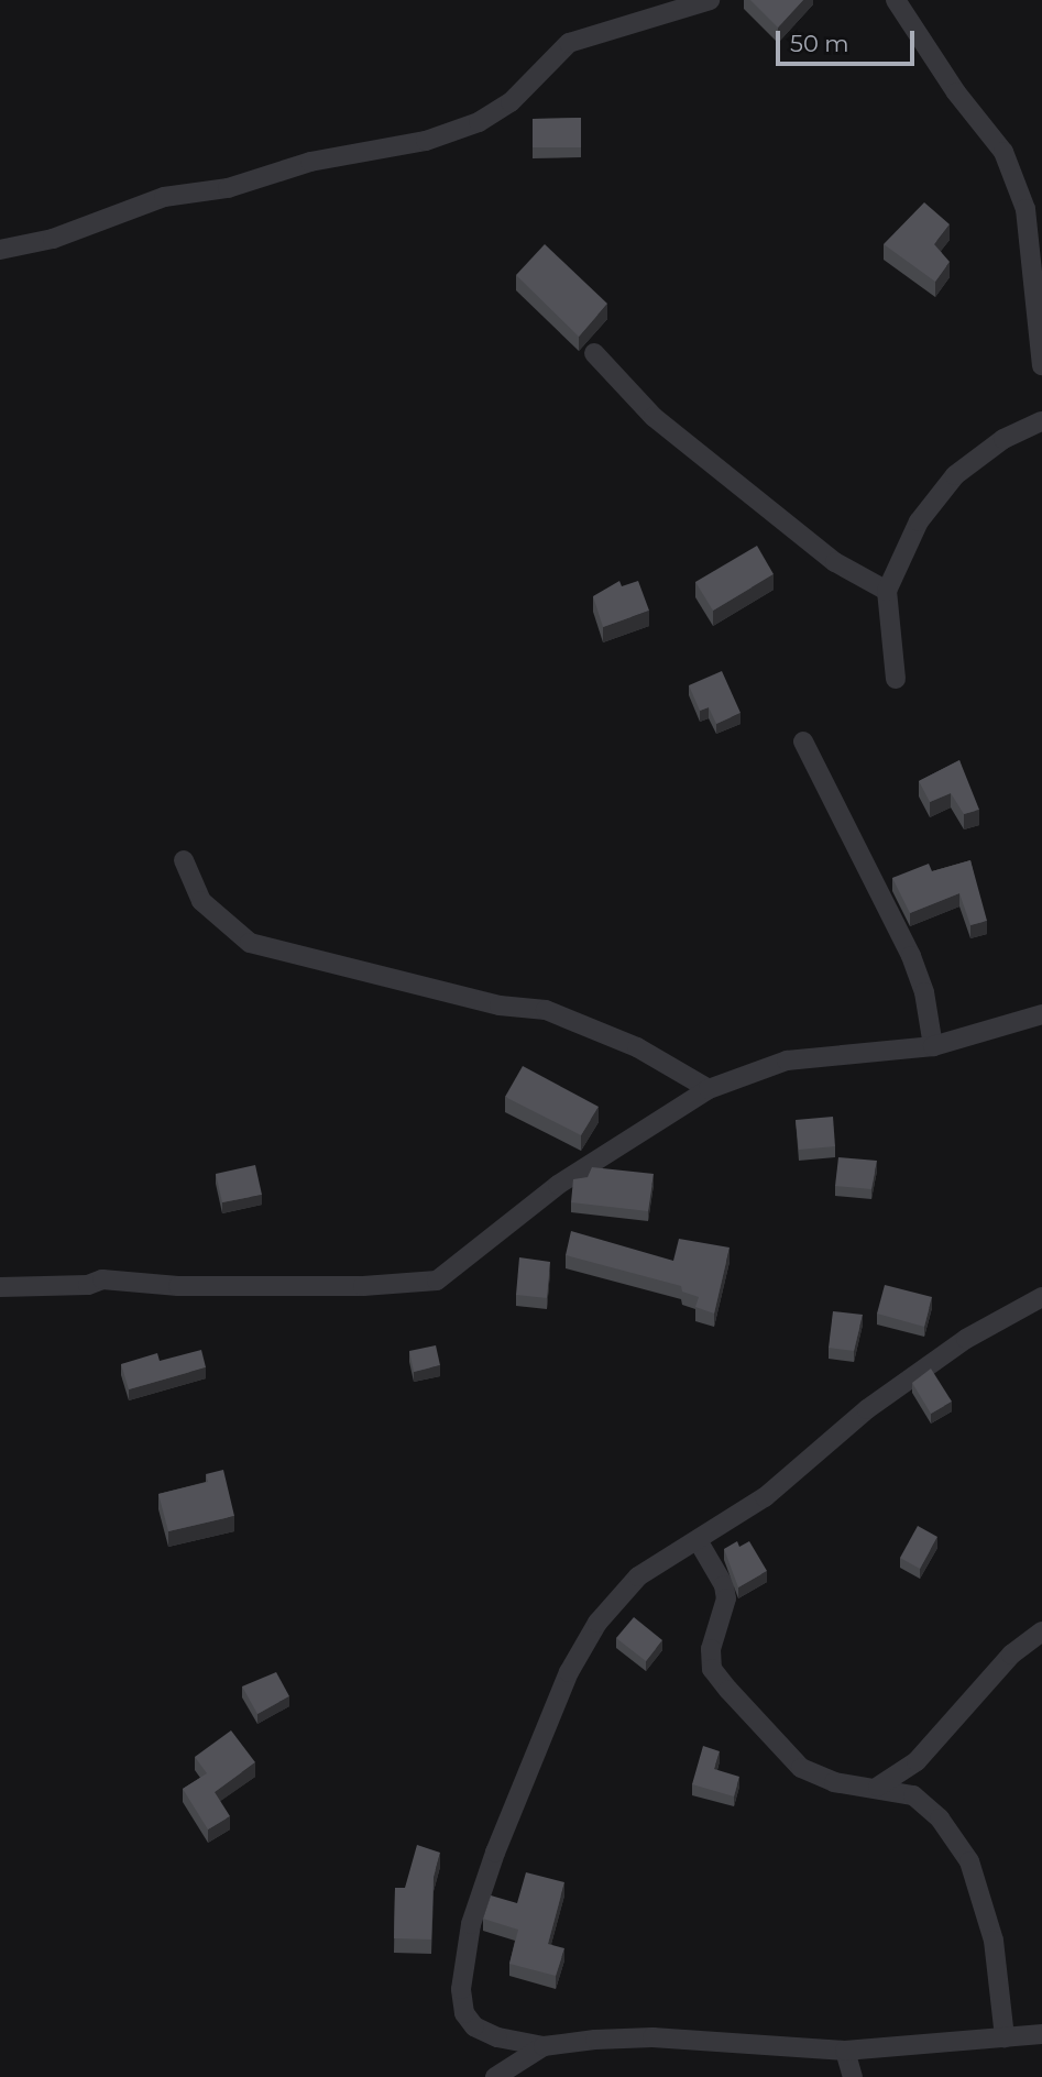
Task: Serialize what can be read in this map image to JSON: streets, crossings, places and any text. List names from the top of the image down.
{
  "scale_bar": "50 m"
}
